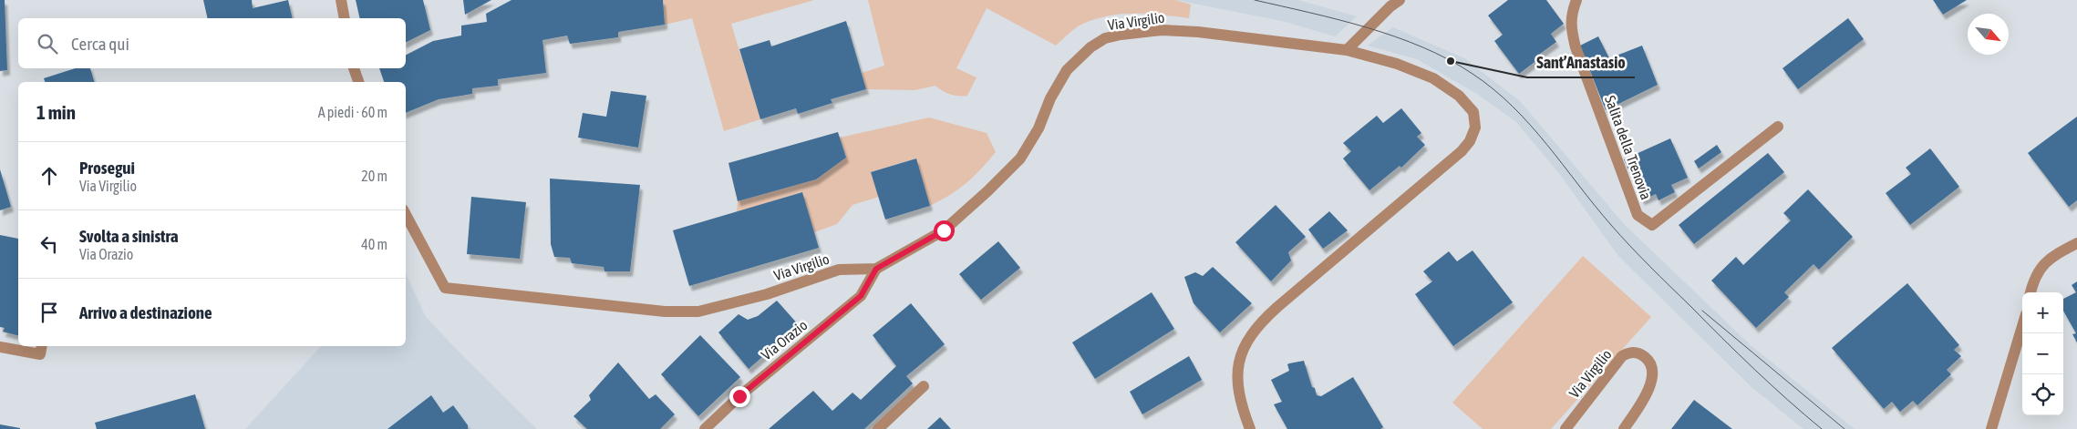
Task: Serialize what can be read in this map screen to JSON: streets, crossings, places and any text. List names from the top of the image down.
{
  "streets": {
    "street": ["Via Virgilio", "Salita della Trenovia", "Via Orazio"]
  },
  "crossings": [
    ["Via Virgilio", "Via Orazio"]
  ],
  "places": ["Sant’Anastasio"],
  "north": "bottom right",
  "page": {
    "search": "Cerca qui",
    "heading": ["1 min", "A piedi · 60 m"],
    "list": [
      ["Prosegui", "Via Virgilio", "20 m"],
      ["Svolta a sinistra", "Via Orazio", "40 m"],
      "Arrivo a destinazione"
    ],
    "map_buttons": ["+", "−"]
  }
}
